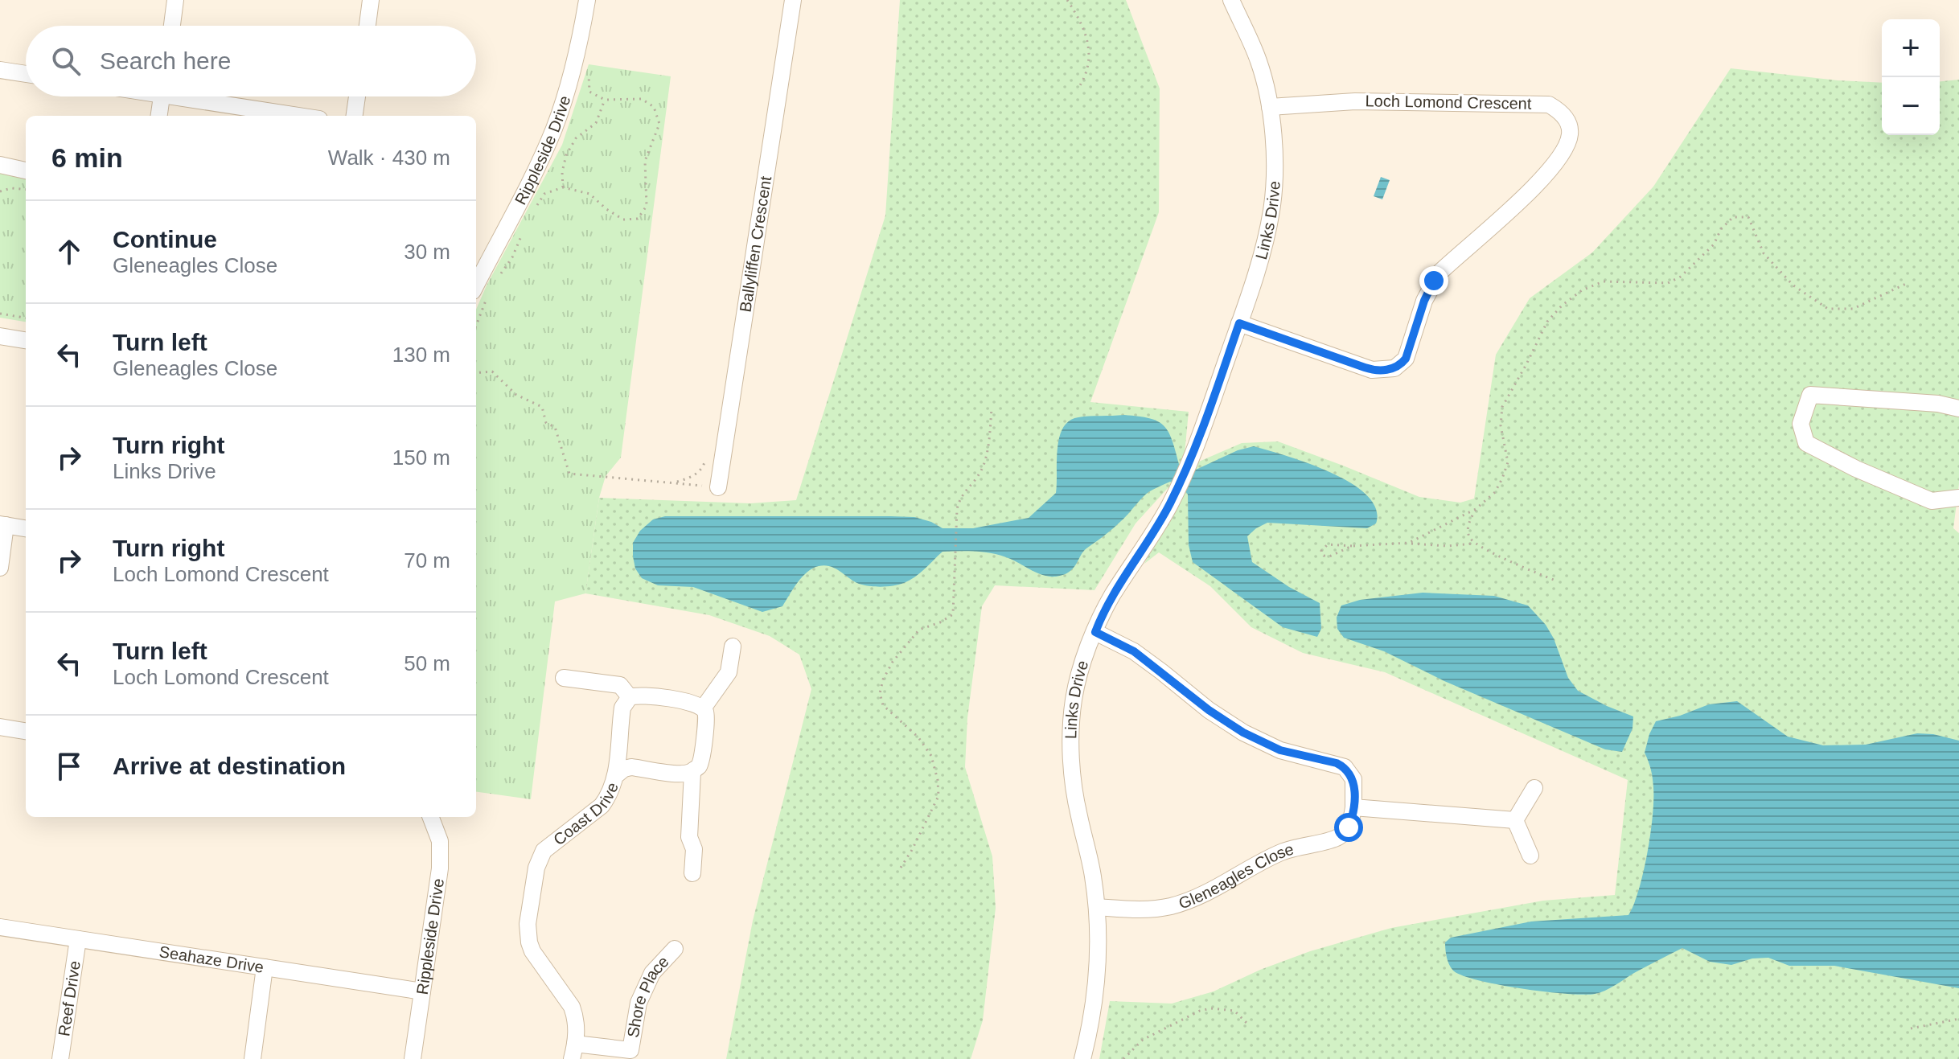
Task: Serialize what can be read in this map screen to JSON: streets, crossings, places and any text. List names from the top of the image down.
{
  "streets": {
    "street": [
      "Loch Lomond Crescent",
      "Rippleside Drive",
      "Links Drive",
      "Ballyliffen Crescent",
      "Coast Drive",
      "Gleneagles Close",
      "Seahaze Drive",
      "Shore Place",
      "Reef Drive"
    ]
  },
  "crossings": [
    ["Loch Lomond Crescent", "Links Drive"],
    ["Rippleside Drive", "Seahaze Drive"],
    ["Links Drive", "Gleneagles Close"],
    ["Coast Drive", "Shore Place"],
    ["Seahaze Drive", "Reef Drive"]
  ],
  "page": {
    "map_buttons": ["+", "−"],
    "search": "Search here",
    "heading": ["6 min", "Walk · 430 m"],
    "list": [
      ["Continue", "Gleneagles Close", "30 m"],
      ["Turn left", "Gleneagles Close", "130 m"],
      ["Turn right", "Links Drive", "150 m"],
      ["Turn right", "Loch Lomond Crescent", "70 m"],
      ["Turn left", "Loch Lomond Crescent", "50 m"],
      "Arrive at destination"
    ]
  }
}
